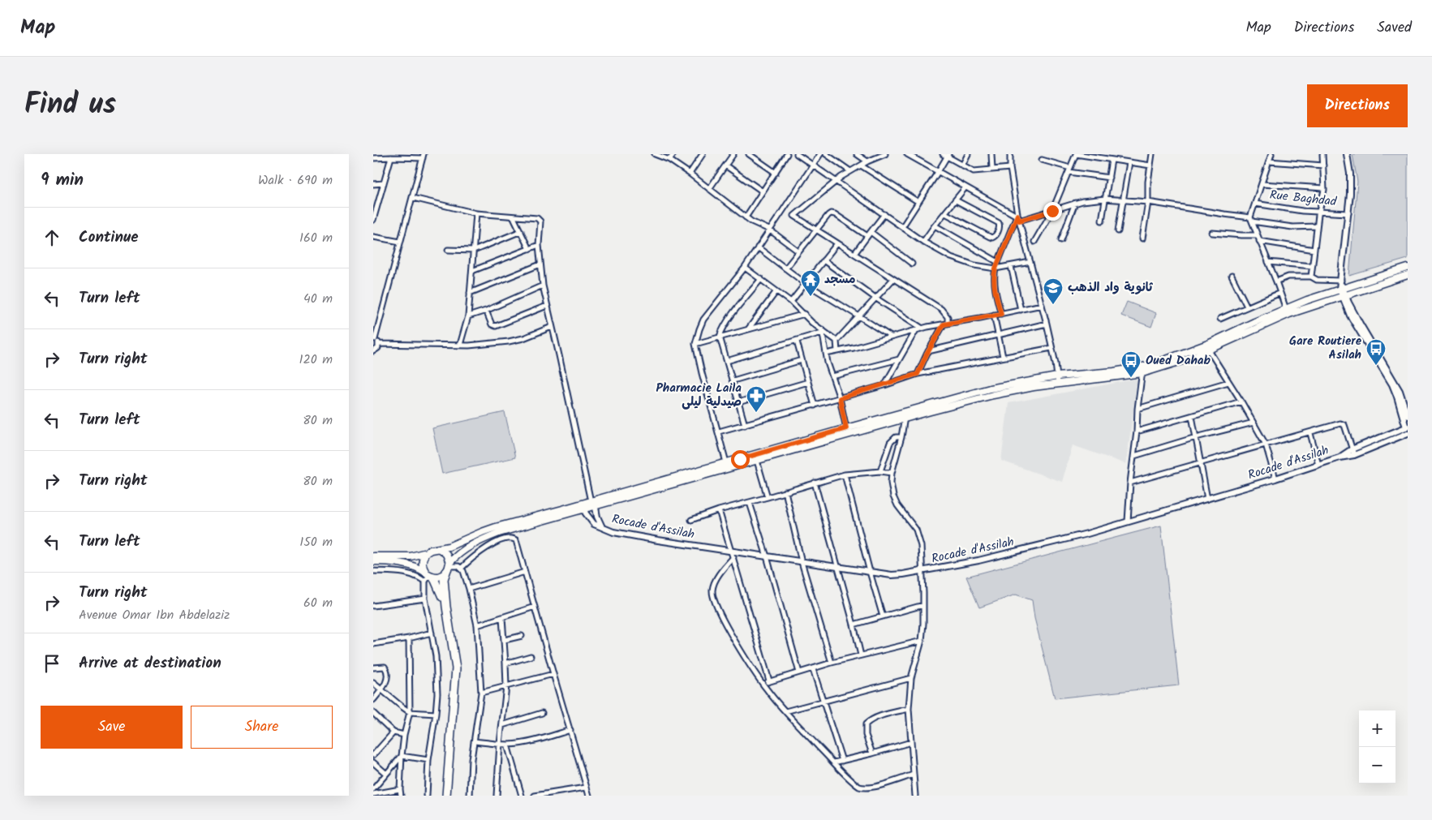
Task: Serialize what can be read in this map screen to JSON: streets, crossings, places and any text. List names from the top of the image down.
{
  "streets": {
    "street": ["Rue Baghdad", "Rocade d'Assilah"]
  },
  "places": {
    "temple": ["مسجد"],
    "school or university": ["ثانوية واد الذهب"],
    "bus stop": ["Gare Routiere Asilah", "Oued Dahab"],
    "pharmacy": ["Pharmacie Laila صيدلية ليلى"]
  },
  "page": {
    "header": "Map",
    "nav": ["Map", "Directions", "Saved"],
    "title": "Find us",
    "buttons": [
      "Directions",
      ["Save", "Share"]
    ],
    "heading": ["9 min", "Walk · 690 m"],
    "list": [
      ["Continue", "160 m"],
      ["Turn left", "40 m"],
      ["Turn right", "120 m"],
      ["Turn left", "80 m"],
      ["Turn right", "80 m"],
      ["Turn left", "150 m"],
      ["Turn right", "Avenue Omar Ibn Abdelaziz", "60 m"],
      "Arrive at destination"
    ],
    "map_buttons": ["+", "−"]
  }
}
